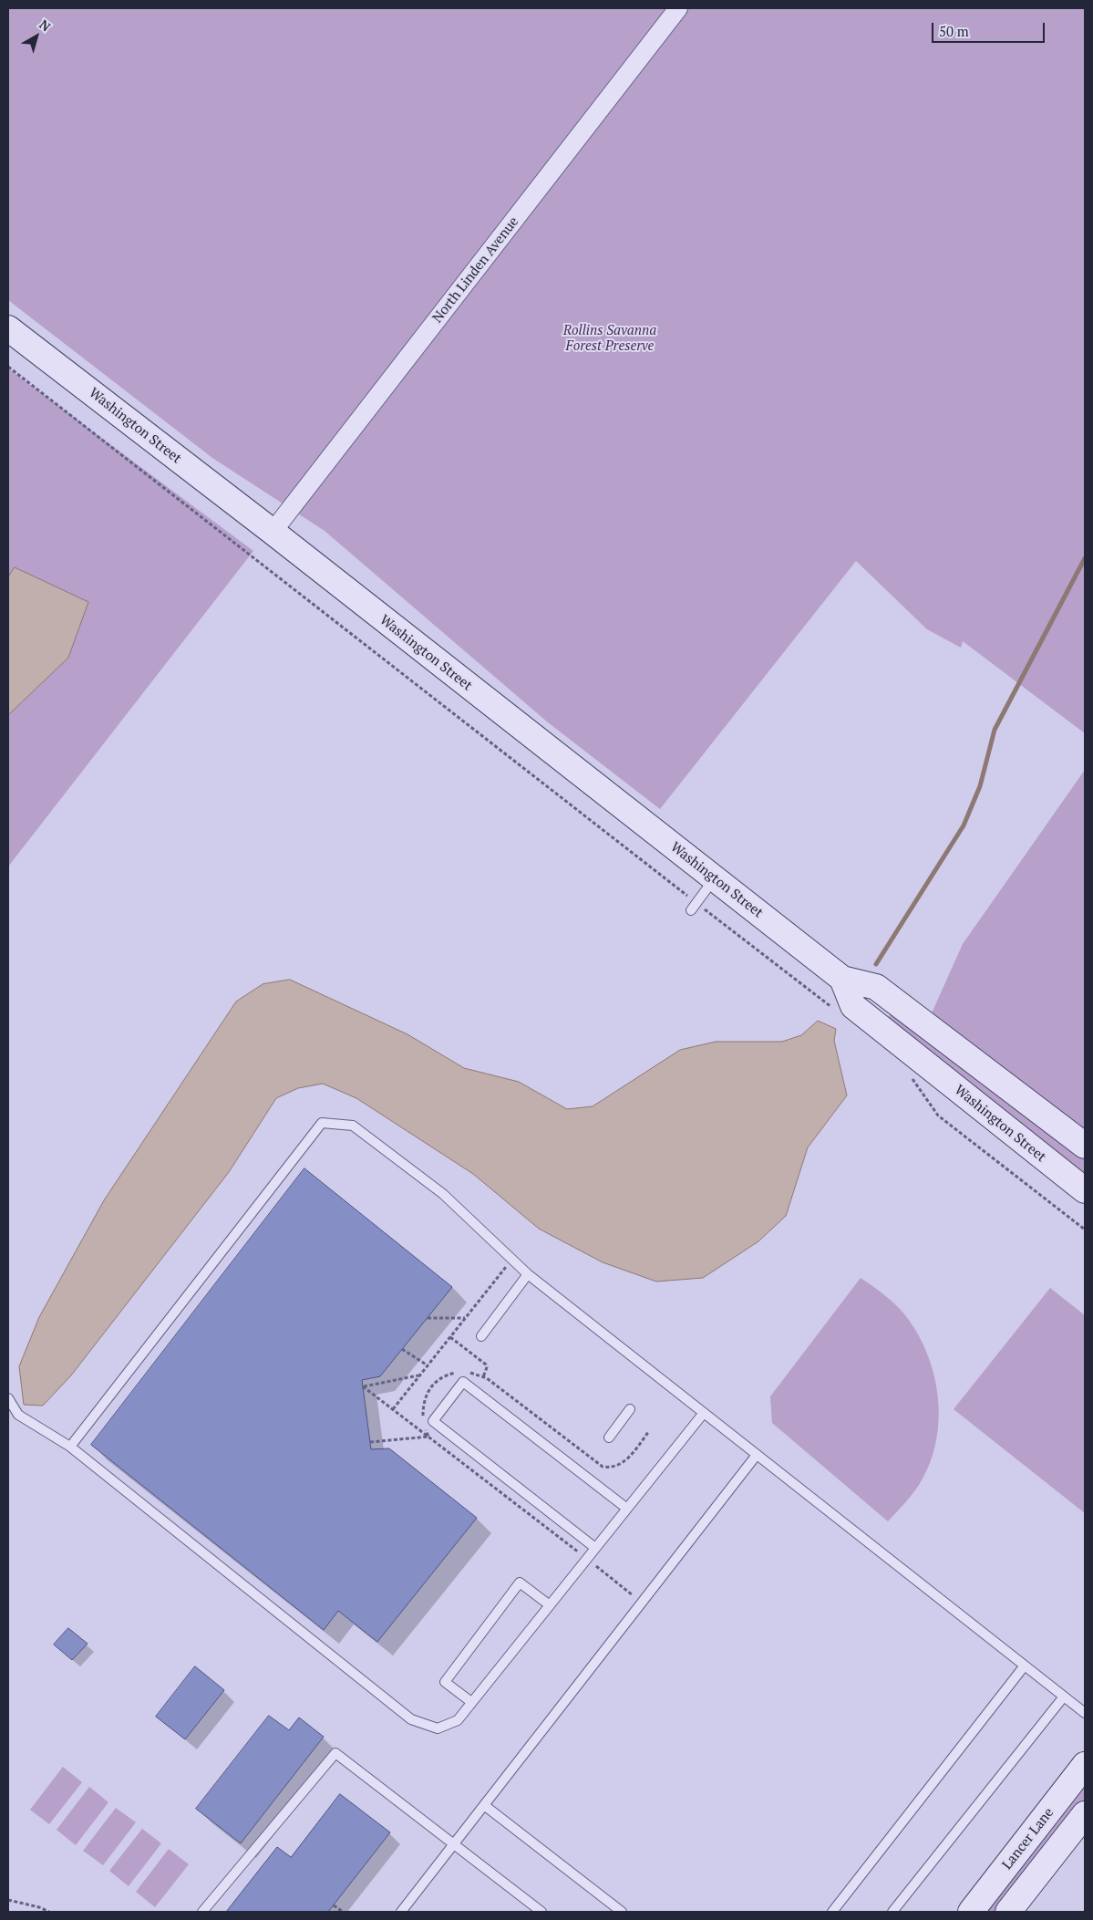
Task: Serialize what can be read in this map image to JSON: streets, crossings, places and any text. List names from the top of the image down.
{
  "streets": {
    "main road": ["Washington Street", "Lancer Lane"],
    "street": ["North Linden Avenue"]
  },
  "crossings": [
    ["North Linden Avenue", "Washington Street"]
  ],
  "parks": ["Rollins Savanna Forest Preserve"],
  "scale_bar": "50 m",
  "north": "top right"
}
